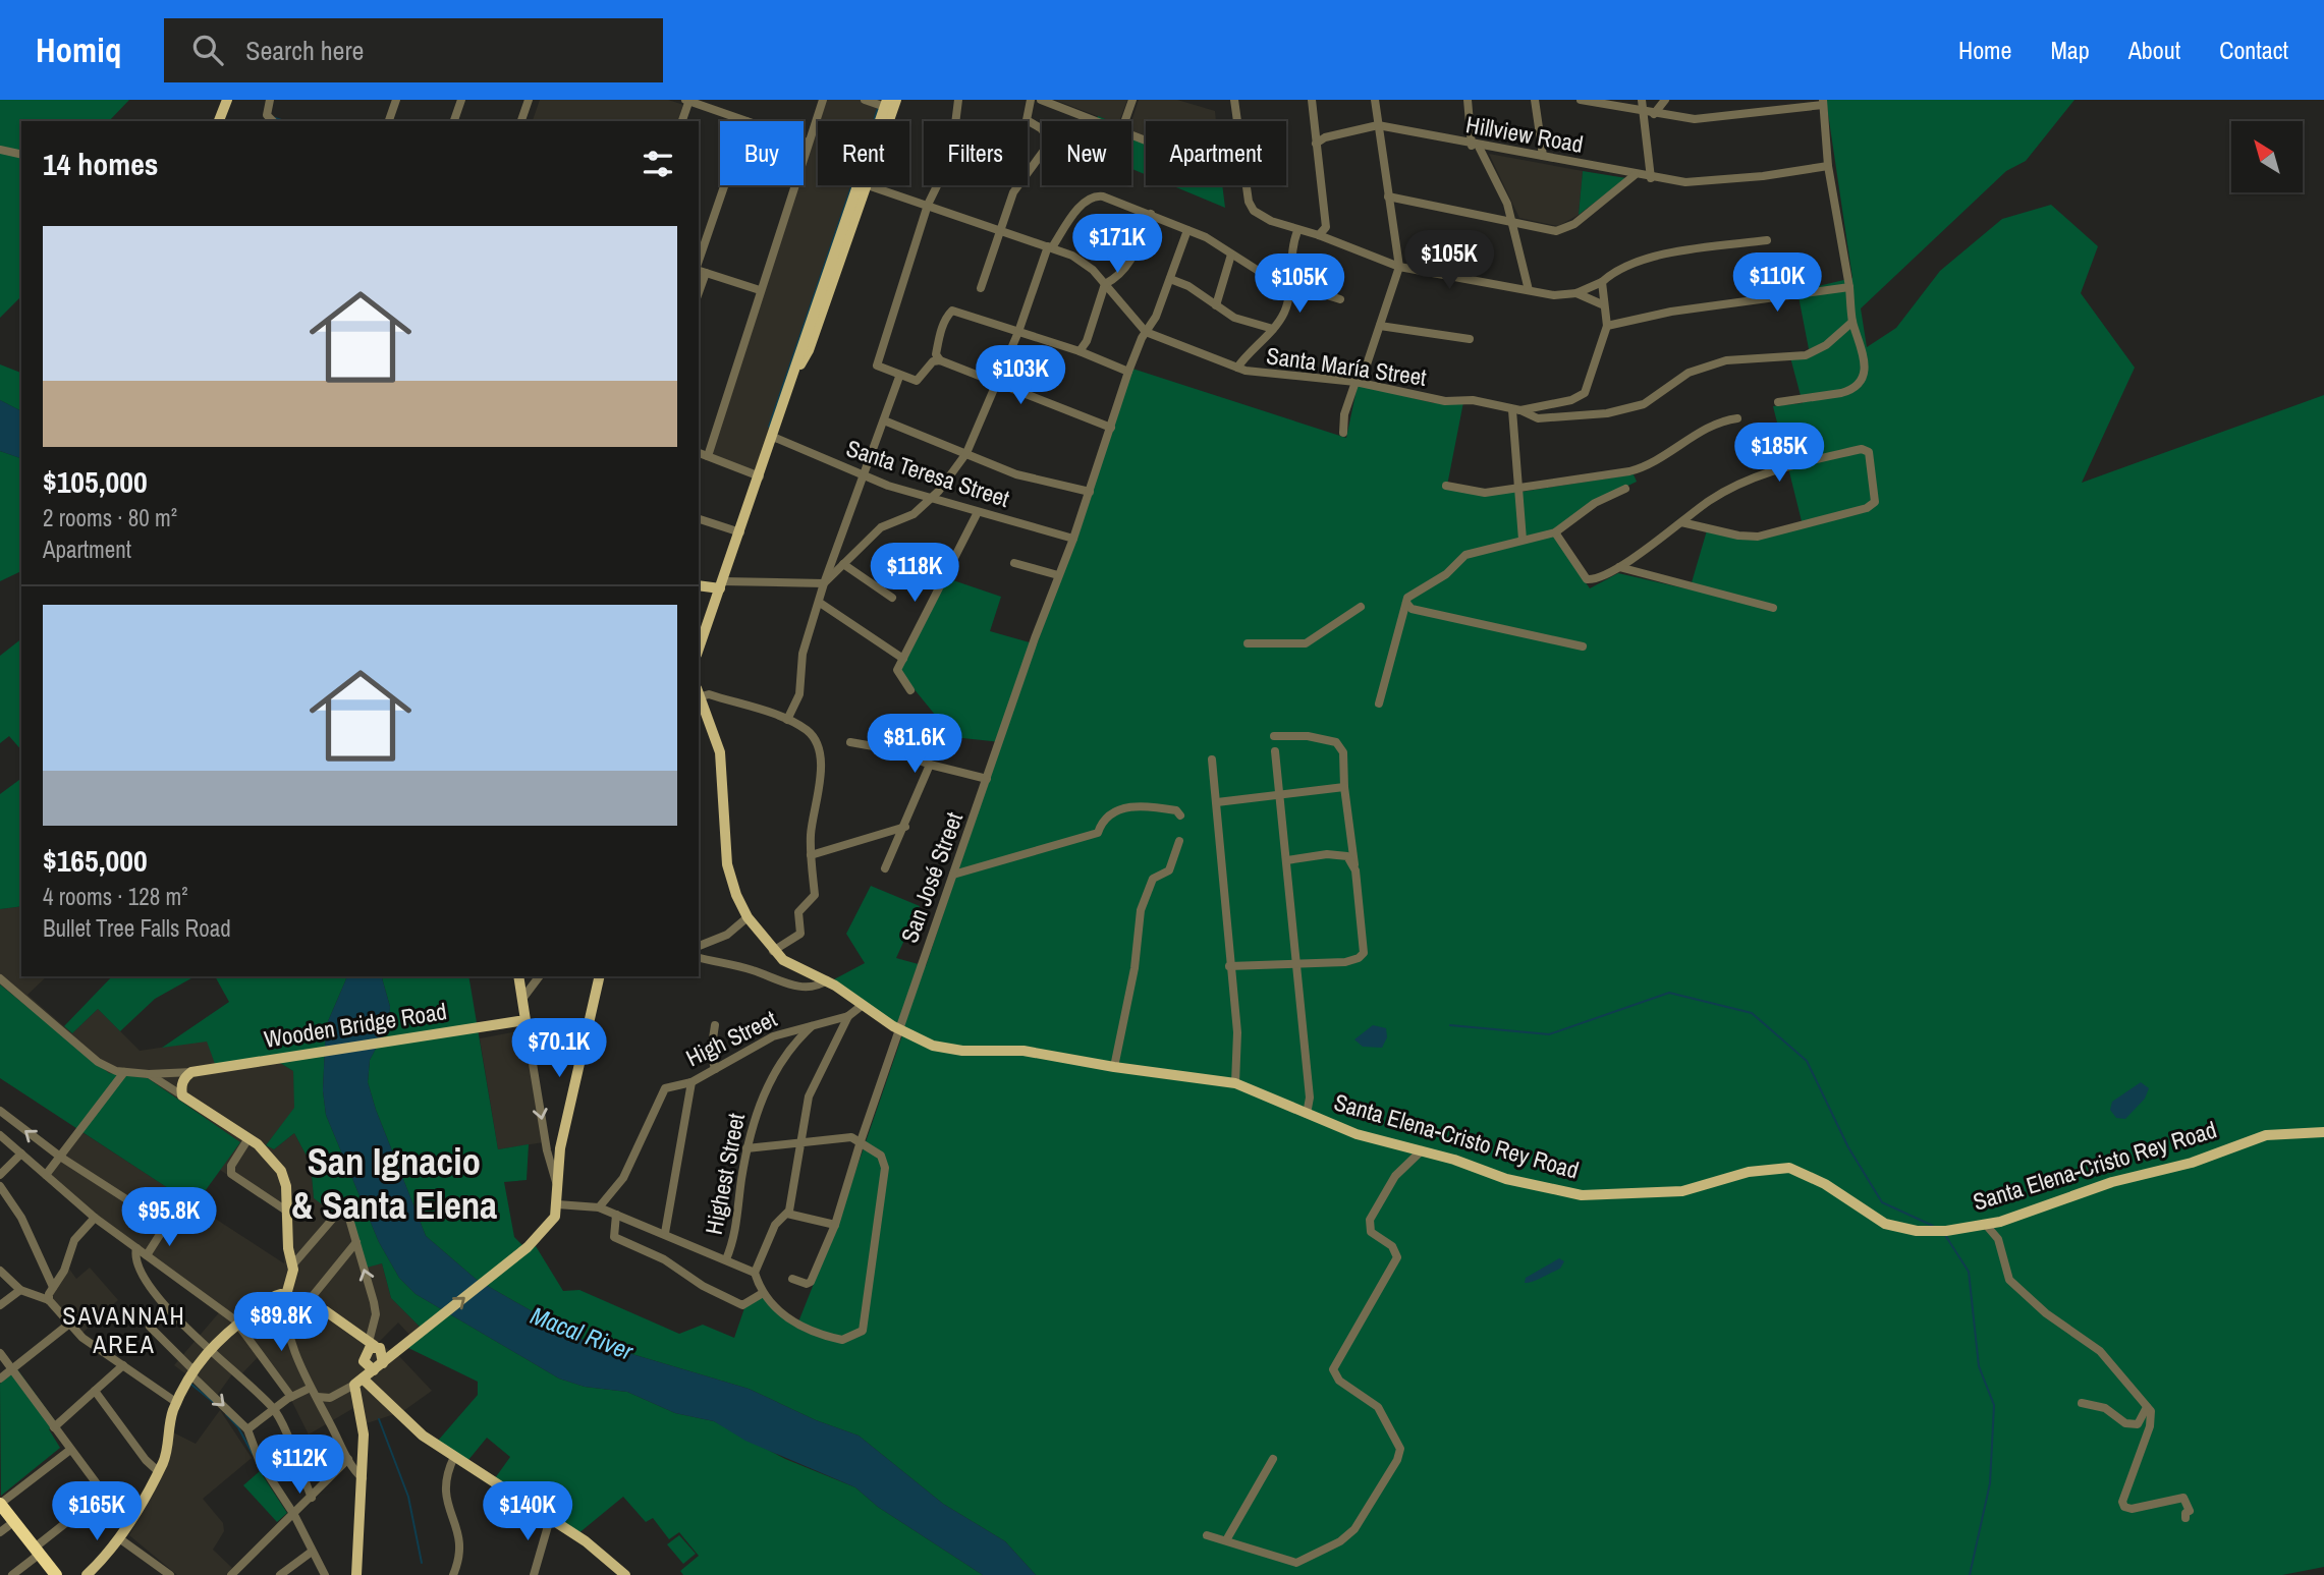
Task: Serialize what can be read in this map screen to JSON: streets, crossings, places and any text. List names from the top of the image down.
{
  "streets": {
    "main road": ["Wooden Bridge Road", "Santa Elena-Cristo Rey Road"],
    "street": [
      "Hillview Road",
      "Santa María Street",
      "Santa Teresa Street",
      "San José Street",
      "High Street",
      "Highest Street"
    ]
  },
  "crossings": [
    ["Santa María Street", "San José Street"],
    ["Santa Teresa Street", "San José Street"],
    ["San José Street", "Santa Elena-Cristo Rey Road"],
    ["High Street", "Santa Elena-Cristo Rey Road"],
    ["High Street", "Highest Street"]
  ],
  "districts": ["San Ignacio & Santa Elena", "SAVANNAH AREA"],
  "water": ["Macal River"],
  "north": "top left",
  "page": {
    "header": "Homiq",
    "search": "Search here",
    "nav": [
      "Home",
      "Map",
      "About",
      "Contact"
    ],
    "chip": [
      "Buy",
      "Rent",
      "Filters",
      "New",
      "Apartment"
    ],
    "heading": "14 homes",
    "list": [
      {
        "name": "$105,000",
        "note": "2 rooms · 80 m² · Apartment"
      },
      {
        "name": "$165,000",
        "note": "4 rooms · 128 m² · Bullet Tree Falls Road"
      }
    ],
    "price": [
      "$171K",
      "$105K",
      "$110K",
      "$105K",
      "$103K",
      "$185K",
      "$118K",
      "$81.6K",
      "$70.1K",
      "$95.8K",
      "$89.8K",
      "$112K",
      "$165K",
      "$140K"
    ]
  }
}
